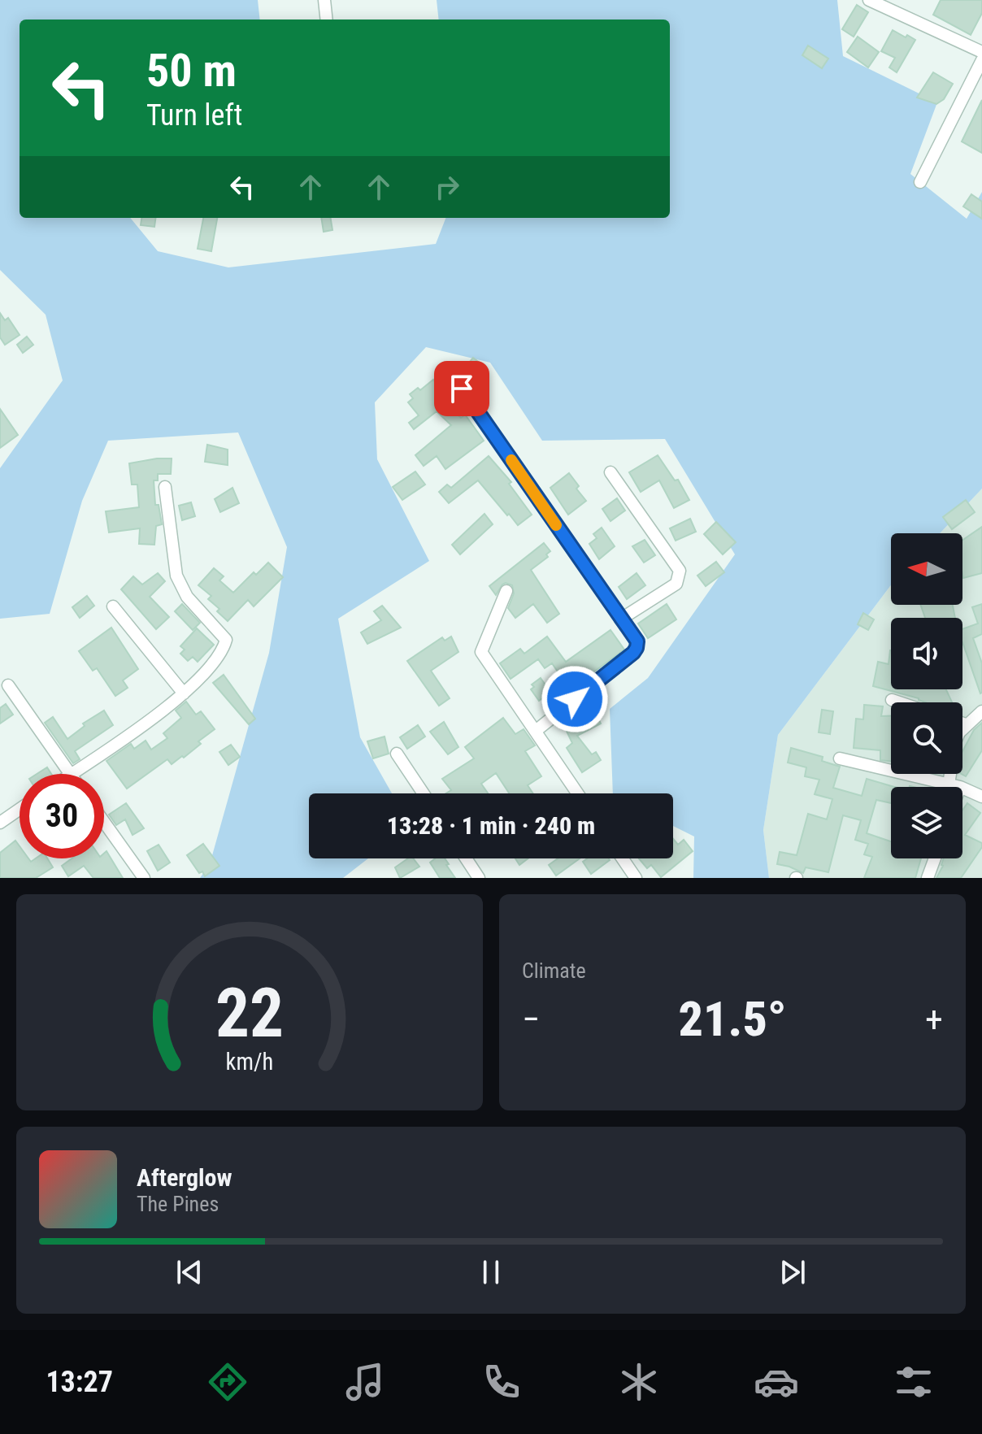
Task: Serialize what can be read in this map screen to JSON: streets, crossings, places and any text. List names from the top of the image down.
{
  "north": "left",
  "page": {
    "turn": ["50 m", "Turn left"],
    "limit": "30",
    "trip": "13:28 · 1 min · 240 m",
    "tile": "Climate",
    "heat": ["−", "21.5°", "+"],
    "song": ["Afterglow", "The Pines"],
    "tabs": "13:27",
    "gauge": ["22", "km/h"]
  }
}
